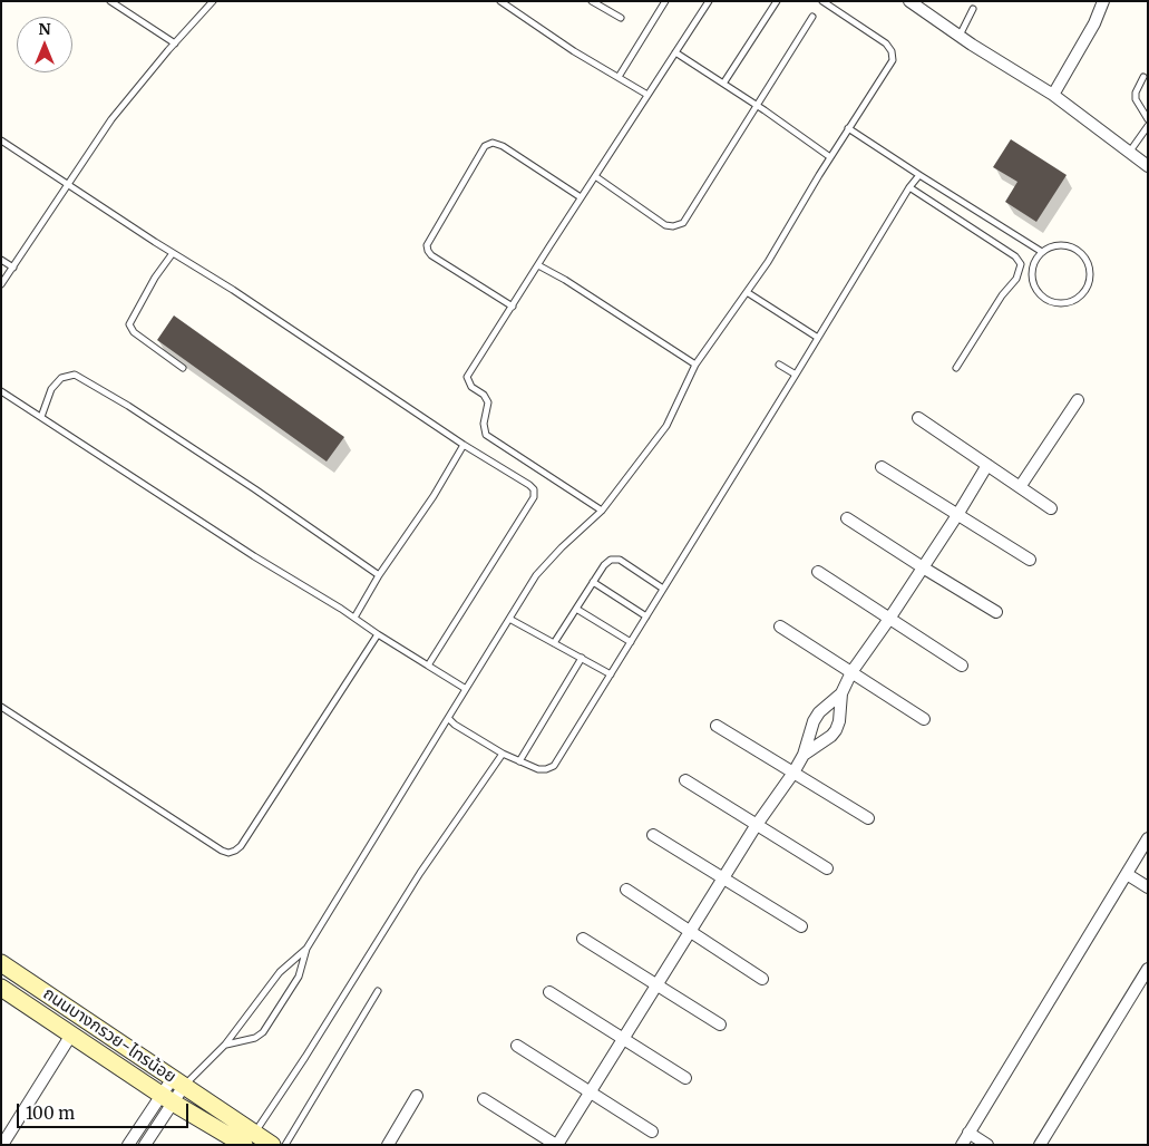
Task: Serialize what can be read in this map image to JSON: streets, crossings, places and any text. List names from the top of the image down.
{
  "streets": {
    "main road": ["ถนนบางกรวย-ไทรน้อย"]
  },
  "scale_bar": "100 m",
  "north": "top"
}
